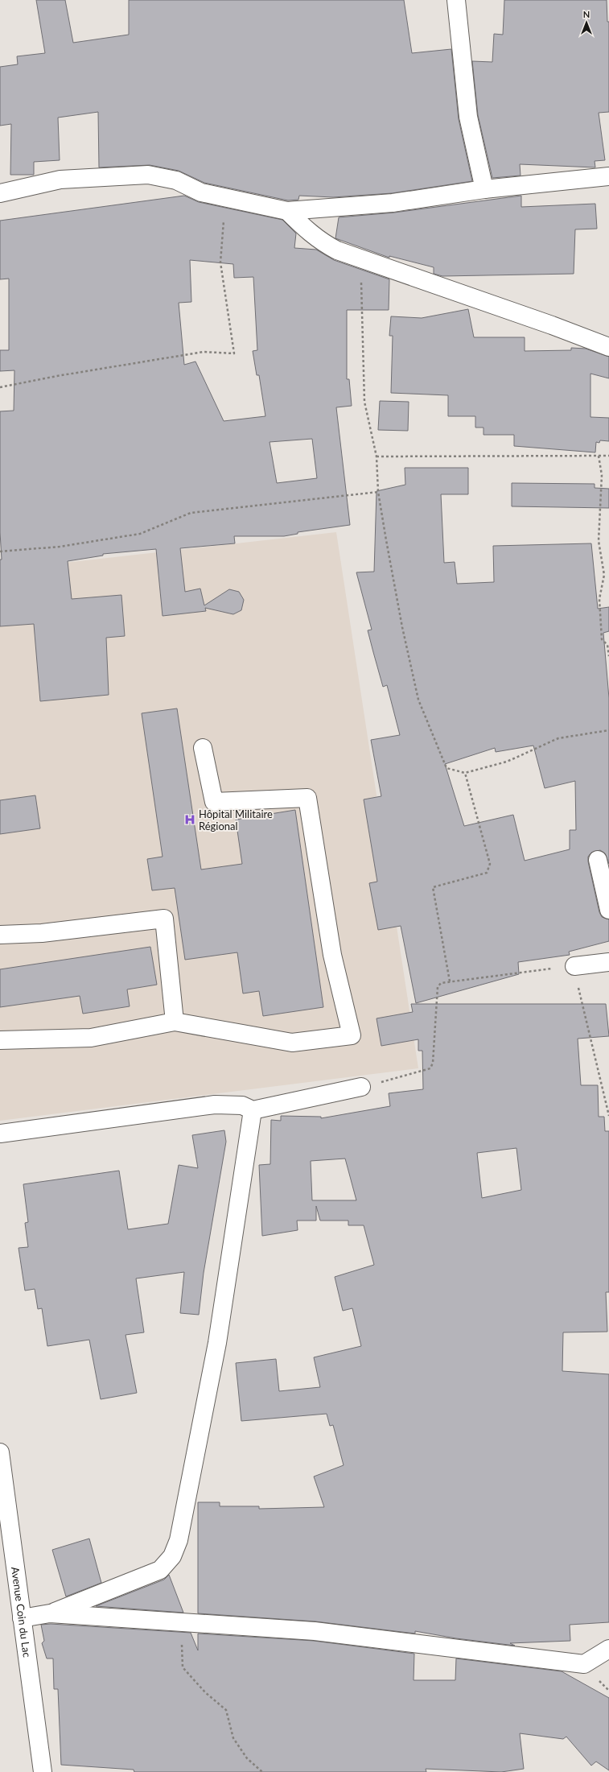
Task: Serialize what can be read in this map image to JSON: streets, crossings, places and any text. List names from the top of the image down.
{
  "streets": {
    "street": ["Avenue Coin du Lac"]
  },
  "places": {
    "hospital": ["Hôpital Militaire Régional"]
  },
  "north": "top"
}
